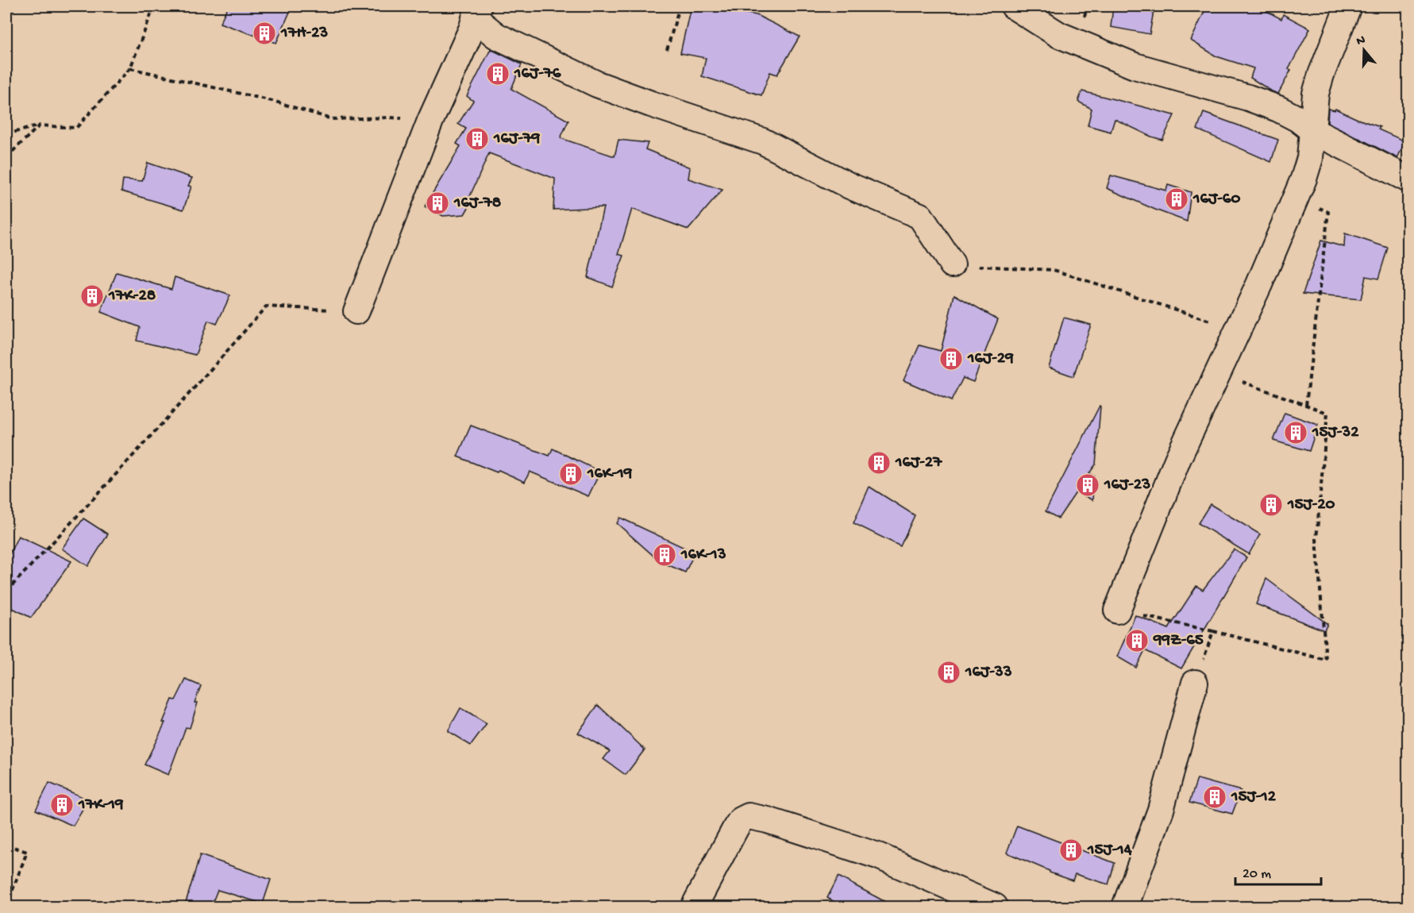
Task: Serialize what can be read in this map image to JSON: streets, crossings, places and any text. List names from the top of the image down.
{
  "places": {
    "building": [
      "17H-23",
      "16J-76",
      "16J-79",
      "16J-60",
      "16J-78",
      "17K-28",
      "16J-29",
      "15J-32",
      "16J-27",
      "16K-19",
      "16J-23",
      "15J-20",
      "16K-13",
      "99Z-65",
      "16J-33",
      "15J-12",
      "17K-19",
      "15J-14"
    ]
  },
  "scale_bar": "20 m",
  "north": "top"
}
